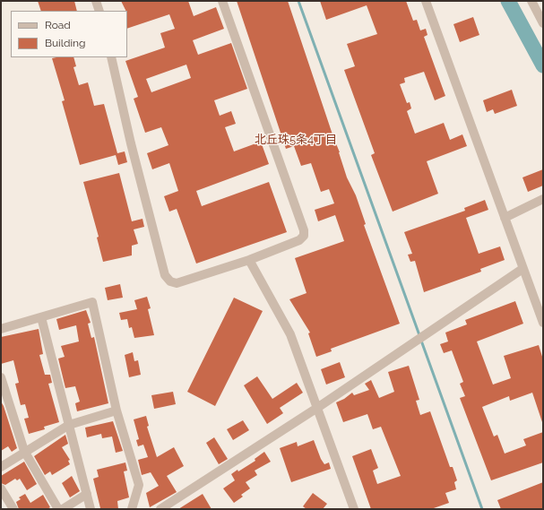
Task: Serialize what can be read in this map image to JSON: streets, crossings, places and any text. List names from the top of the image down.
{
  "districts": ["北丘珠5条4丁目"],
  "legend": ["Road", "Building"]
}
